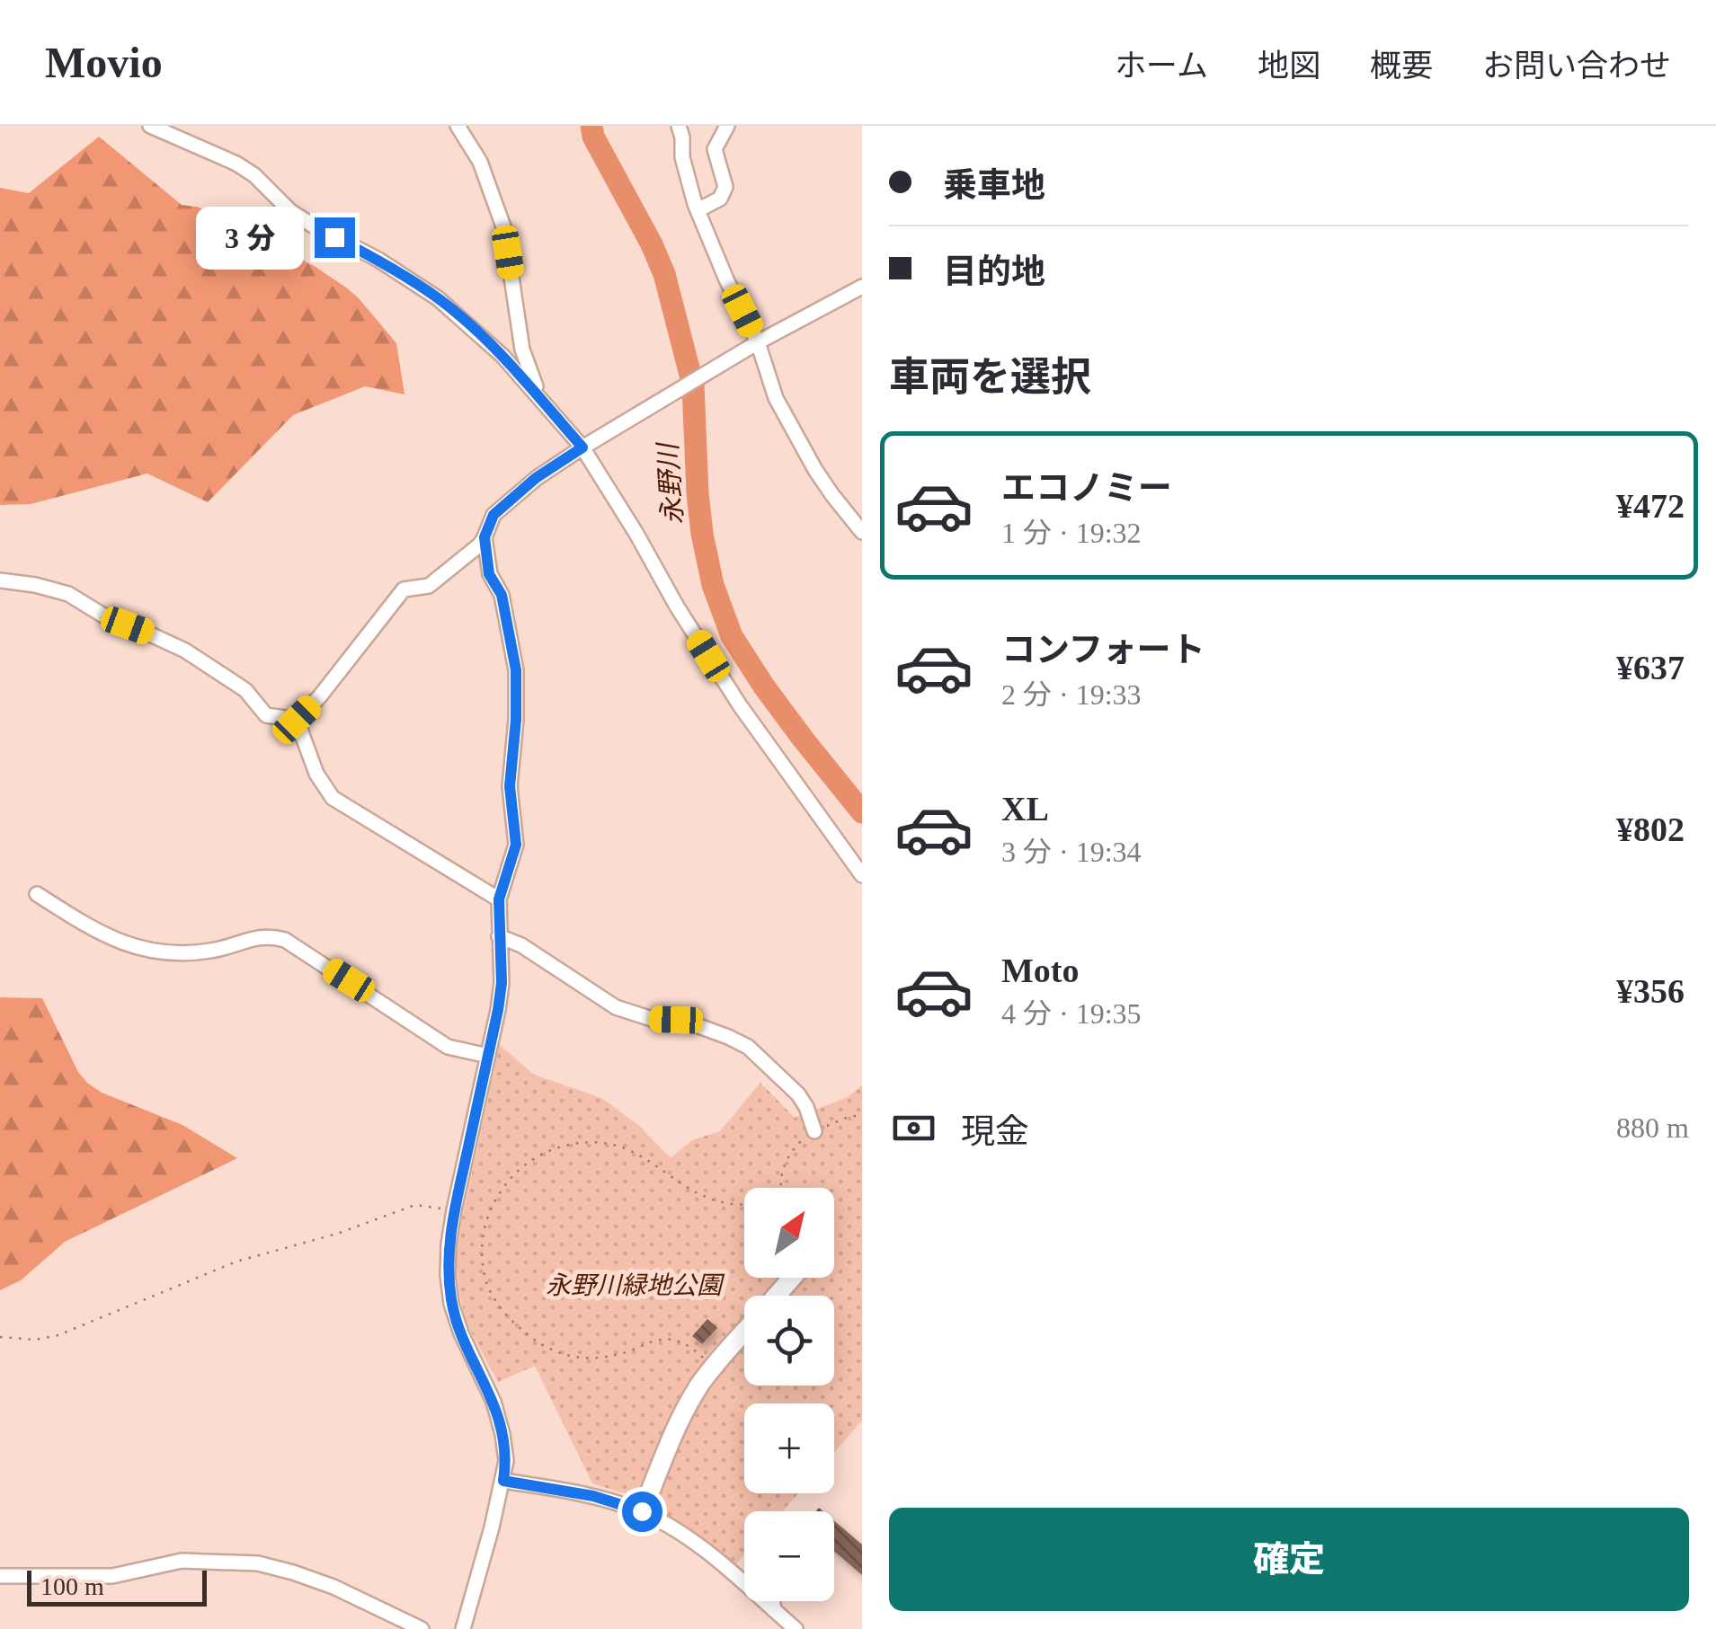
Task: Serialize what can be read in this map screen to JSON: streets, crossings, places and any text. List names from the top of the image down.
{
  "water": ["永野川"],
  "parks": ["永野川緑地公園"],
  "scale_bar": "100 m",
  "north": "top right",
  "page": {
    "header": "Movio",
    "nav": [
      "ホーム",
      "地図",
      "概要",
      "お問い合わせ"
    ],
    "banner": ["乗車地", "目的地"],
    "bubble": "3 分",
    "heading": "車両を選択",
    "list": [
      {
        "name": "エコノミー",
        "note": "1 分 · 19:32",
        "value": "¥472"
      },
      {
        "name": "コンフォート",
        "note": "2 分 · 19:33",
        "value": "¥637"
      },
      {
        "name": "XL",
        "note": "3 分 · 19:34",
        "value": "¥802"
      },
      {
        "name": "Moto",
        "note": "4 分 · 19:35",
        "value": "¥356"
      }
    ],
    "pay": ["現金", "880 m"],
    "map_buttons": ["+", "−"],
    "buttons": "確定",
    "scale": "100 m"
  }
}
